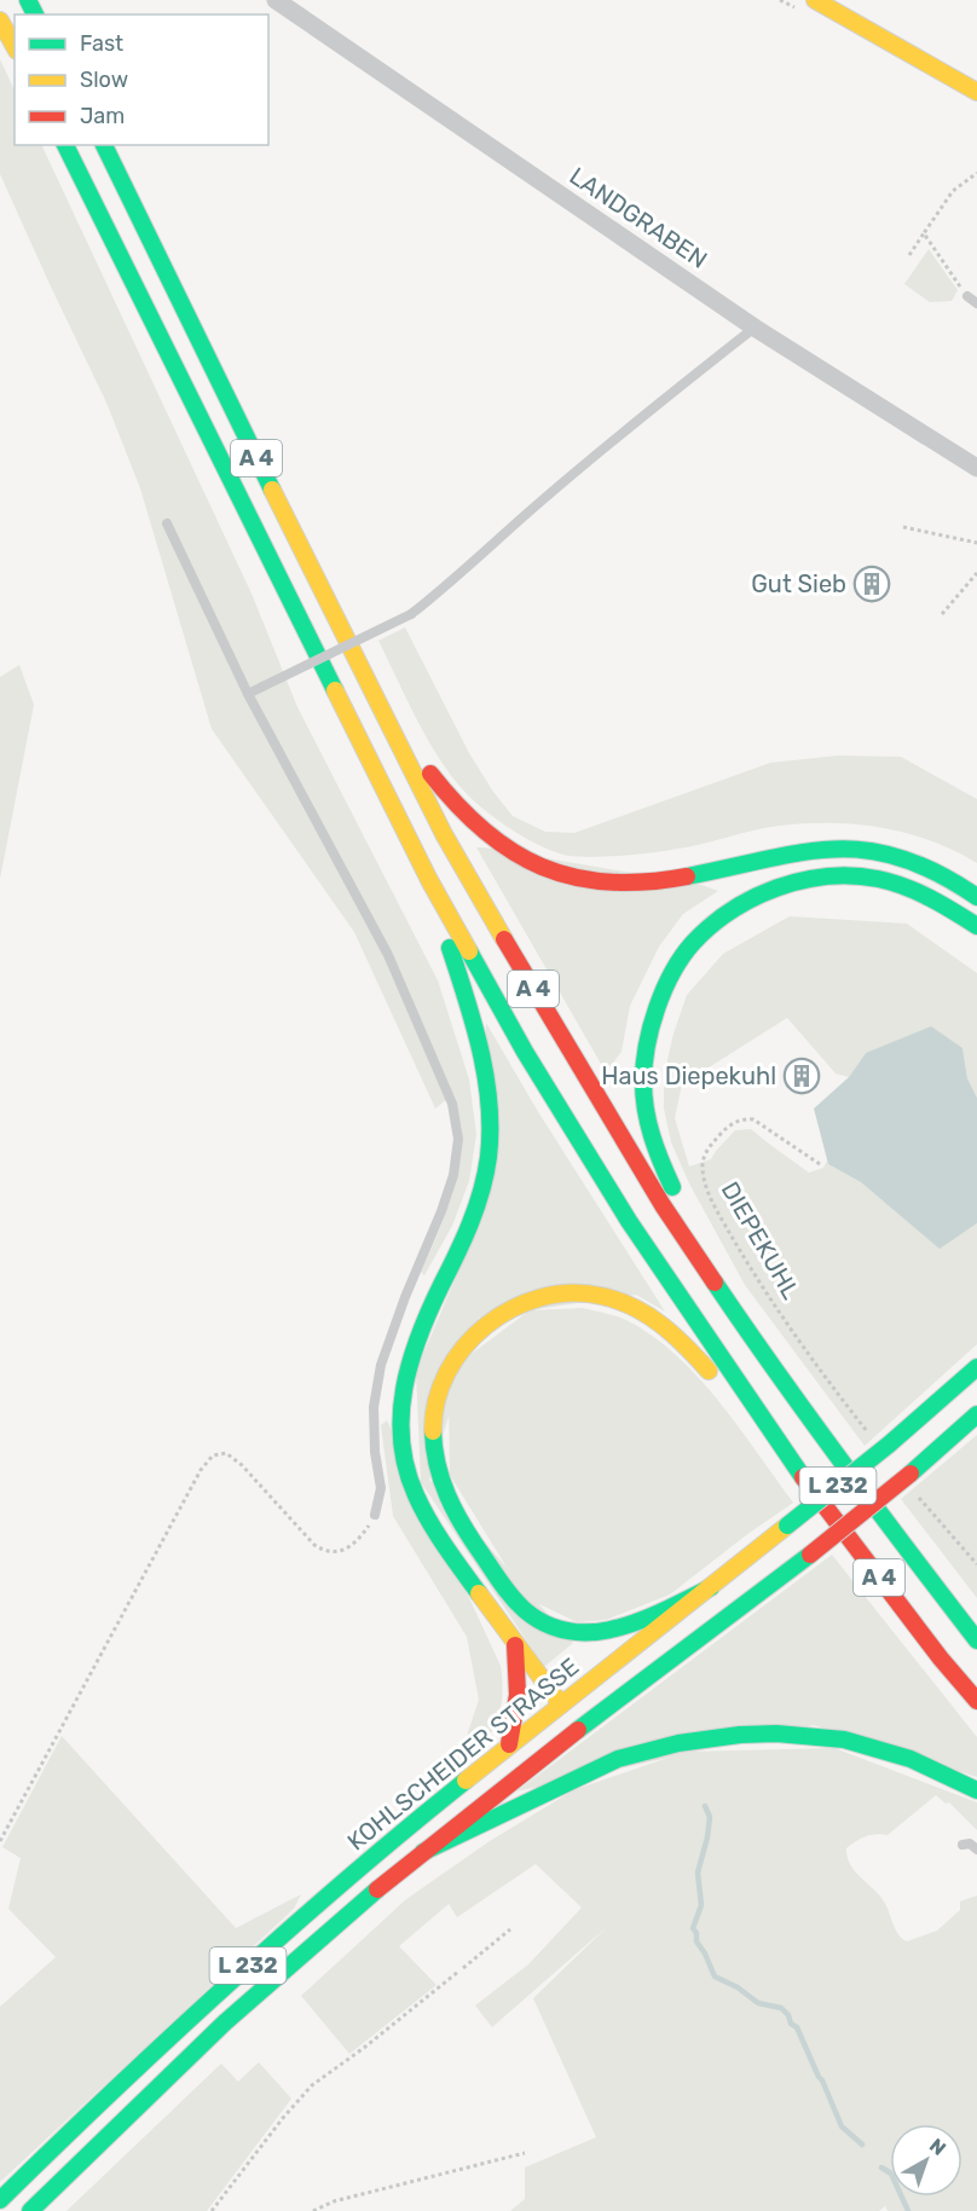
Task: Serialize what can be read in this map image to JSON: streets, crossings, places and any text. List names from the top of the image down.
{
  "streets": {
    "main road": ["A 4", "L 232", "KOHLSCHEIDER STRASSE"],
    "street": ["LANDGRABEN"],
    "path": ["DIEPEKUHL"]
  },
  "places": {
    "building": ["Gut Sieb", "Haus Diepekuhl"]
  },
  "legend": ["Fast", "Slow", "Jam"],
  "north": "top right"
}
